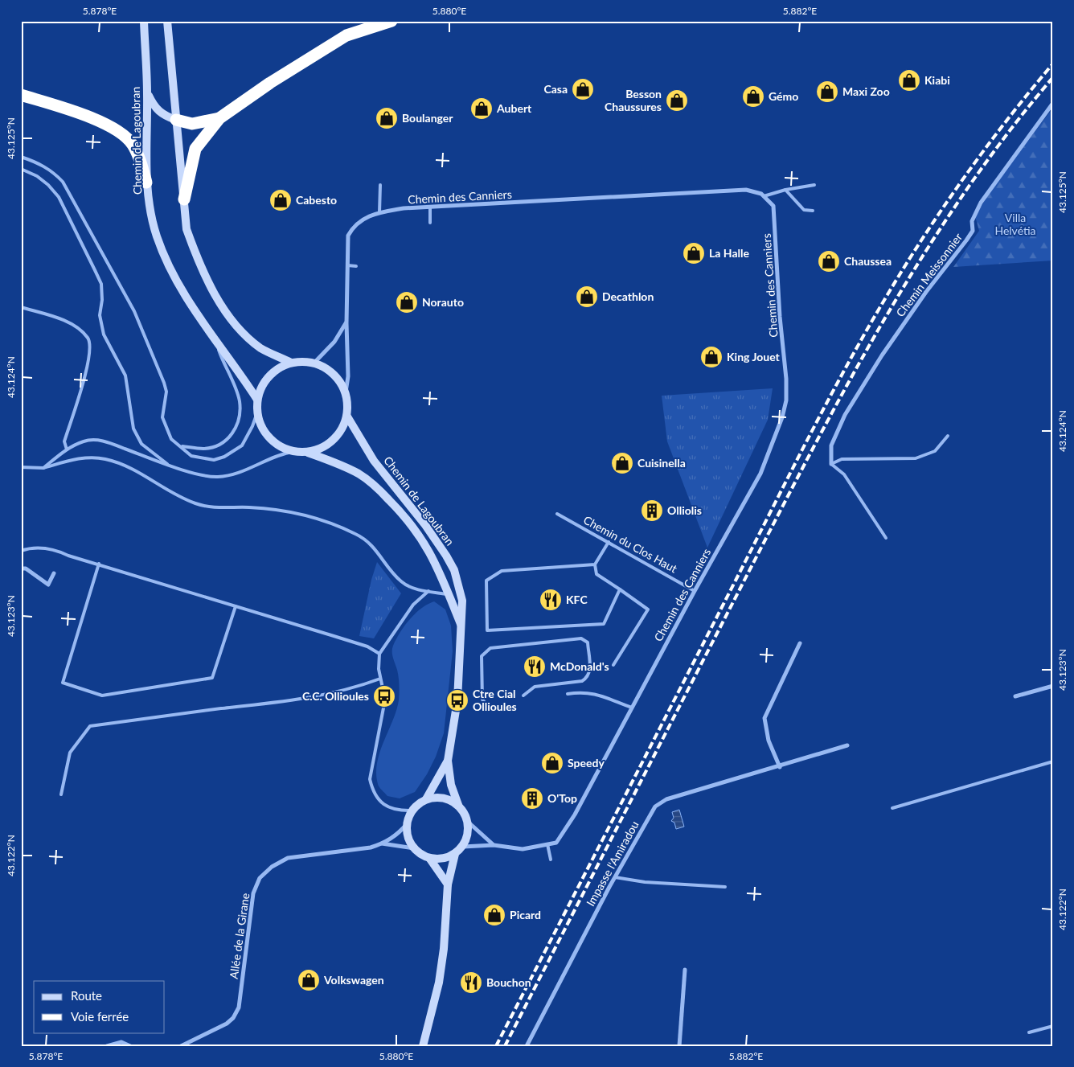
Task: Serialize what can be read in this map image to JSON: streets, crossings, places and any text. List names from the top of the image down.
{
  "streets": {
    "main road": ["Chemin de Lagoubran"],
    "street": [
      "Chemin des Canniers",
      "Chemin Meissonnier",
      "Impasse l'Amiradou",
      "Allée de la Girane"
    ],
    "lane": ["Chemin du Clos Haut"]
  },
  "crossings": [
    ["Chemin de Lagoubran", "Chemin des Canniers"],
    ["Chemin de Lagoubran", "Allée de la Girane"],
    ["Chemin des Canniers", "Chemin du Clos Haut"],
    ["Chemin des Canniers", "Allée de la Girane"]
  ],
  "parks": ["Villa Helvétia"],
  "places": {
    "shop": [
      "Kiabi",
      "Casa",
      "Maxi Zoo",
      "Gémo",
      "Besson Chaussures",
      "Aubert",
      "Boulanger",
      "Cabesto",
      "La Halle",
      "Chaussea",
      "Decathlon",
      "Norauto",
      "King Jouet",
      "Cuisinella",
      "Speedy",
      "Picard",
      "Volkswagen"
    ],
    "building": ["Olliolis", "O'Top"],
    "restaurant": ["KFC", "McDonald's", "Bouchon"],
    "bus stop": ["C.C. Ollioules", "Ctre Cial Ollioules"]
  },
  "legend": ["Route", "Voie ferrée"],
  "coordinates": [
    "5.878°E",
    "5.880°E",
    "5.882°E",
    "43.125°N",
    "43.124°N",
    "43.123°N",
    "43.122°N"
  ]
}
